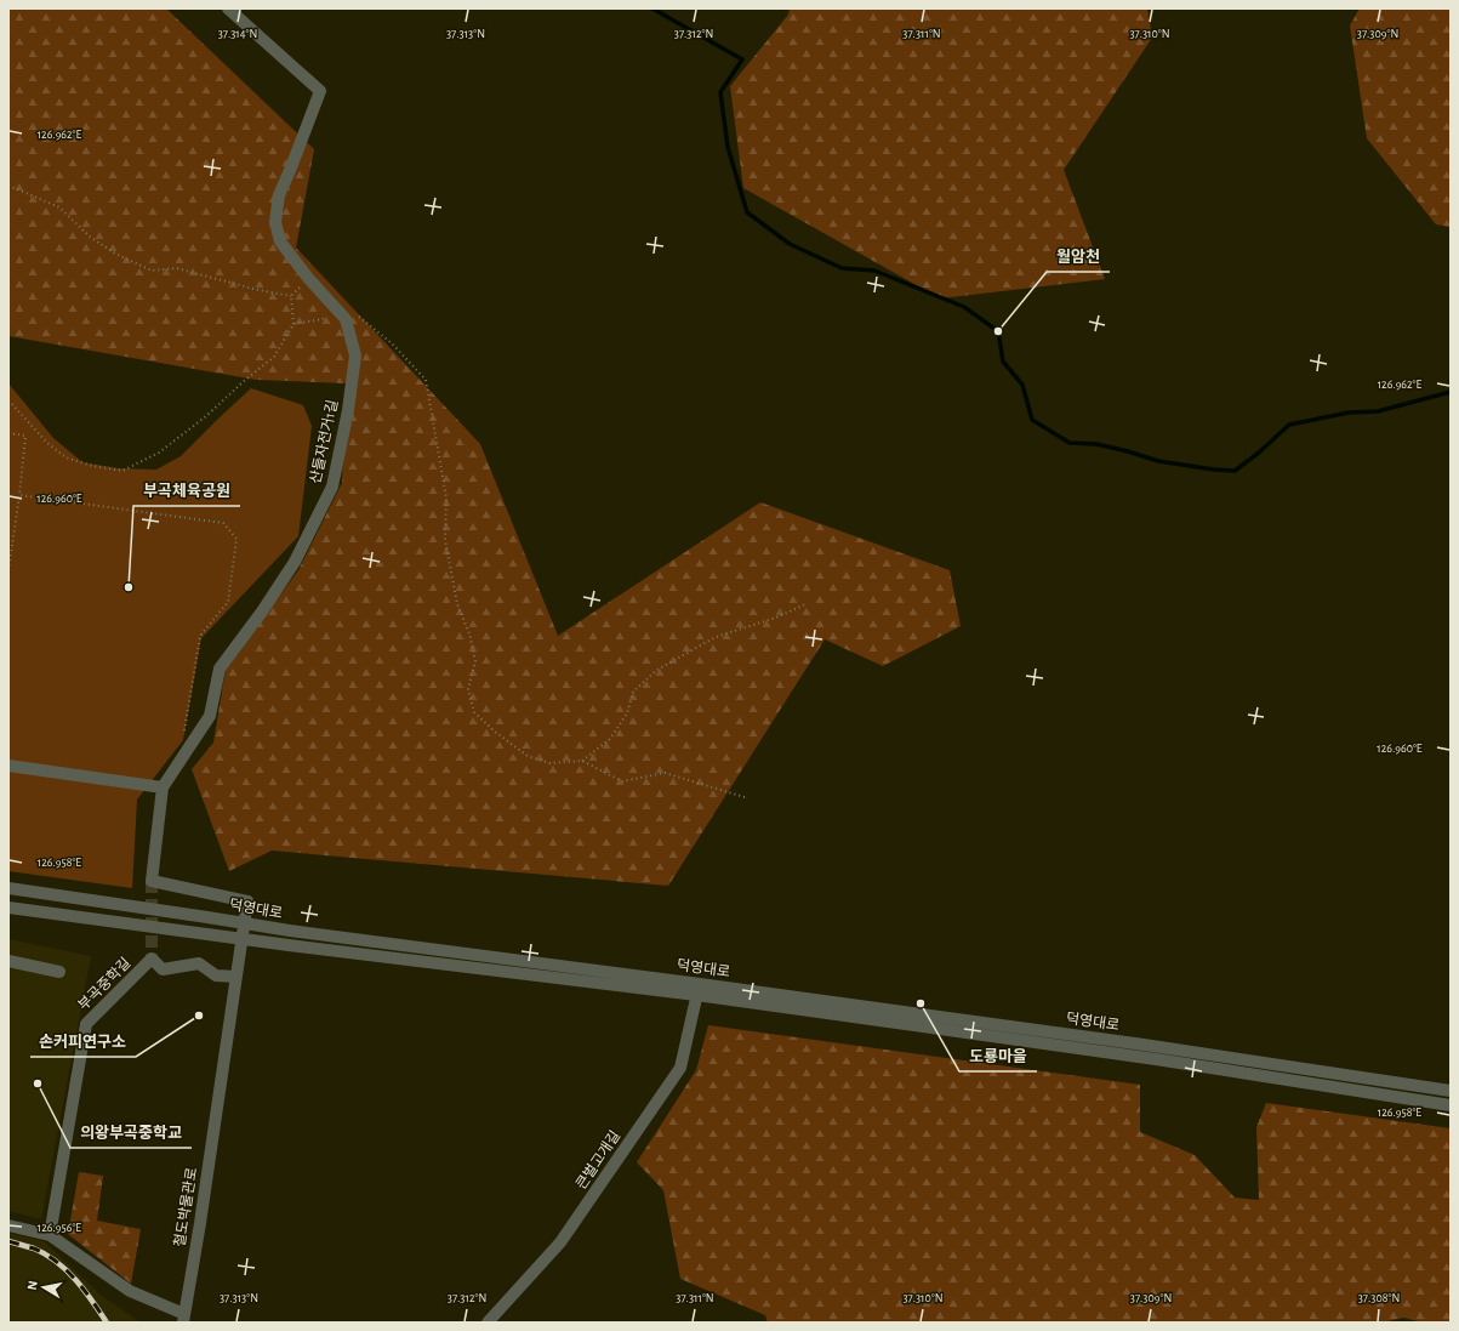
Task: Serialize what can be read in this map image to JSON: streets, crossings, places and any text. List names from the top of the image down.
{
  "streets": {
    "street": [
      "산들자전거1길",
      "덕영대로",
      "부곡중학길",
      "큰벌고개길",
      "철도박물관로"
    ]
  },
  "crossings": [
    ["산들자전거1길", "철도박물관로"],
    ["덕영대로", "큰벌고개길"],
    ["덕영대로", "철도박물관로"],
    ["부곡중학길", "철도박물관로"]
  ],
  "places": [
    "월암천",
    "부곡체육공원",
    "도룡마을",
    "손커피연구소",
    "의왕부곡중학교"
  ],
  "north": "left",
  "coordinates": [
    "37.313°N",
    "37.312°N",
    "37.311°N",
    "37.310°N",
    "37.309°N",
    "37.314°N",
    "126.962°E",
    "126.960°E",
    "126.958°E",
    "126.956°E",
    "37.308°N"
  ]
}
